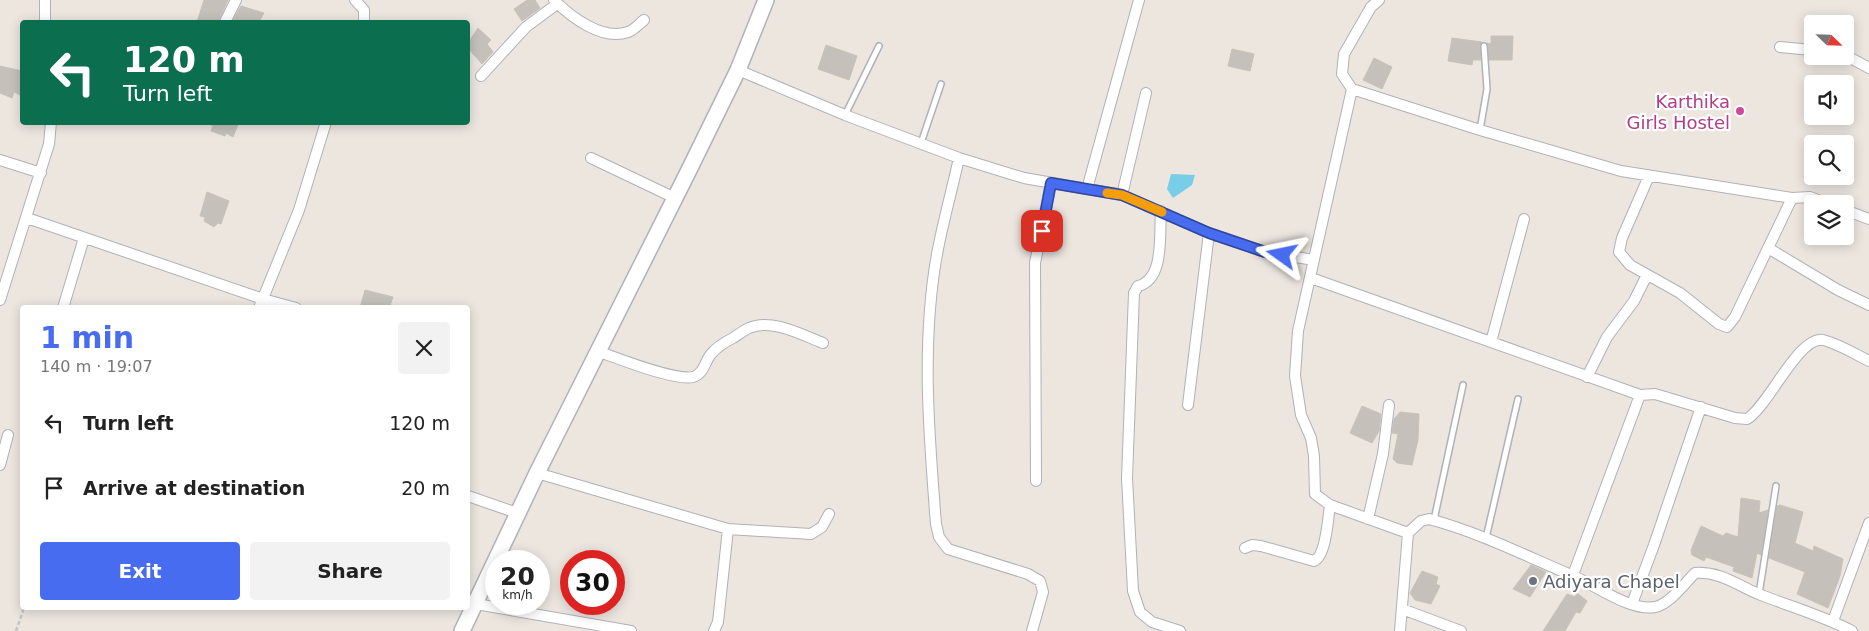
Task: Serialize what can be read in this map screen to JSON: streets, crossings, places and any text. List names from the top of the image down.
{
  "places": ["Karthika Girls Hostel", "Adiyara Chapel"],
  "north": "bottom right",
  "page": {
    "turn": ["120 m", "Turn left"],
    "heading": ["1 min", "140 m · 19:07"],
    "list": [
      {
        "name": "Turn left",
        "value": "120 m"
      },
      {
        "name": "Arrive at destination",
        "value": "20 m"
      }
    ],
    "buttons": ["Exit", "Share"],
    "speed": "20 km/h",
    "limit": "30"
  }
}
